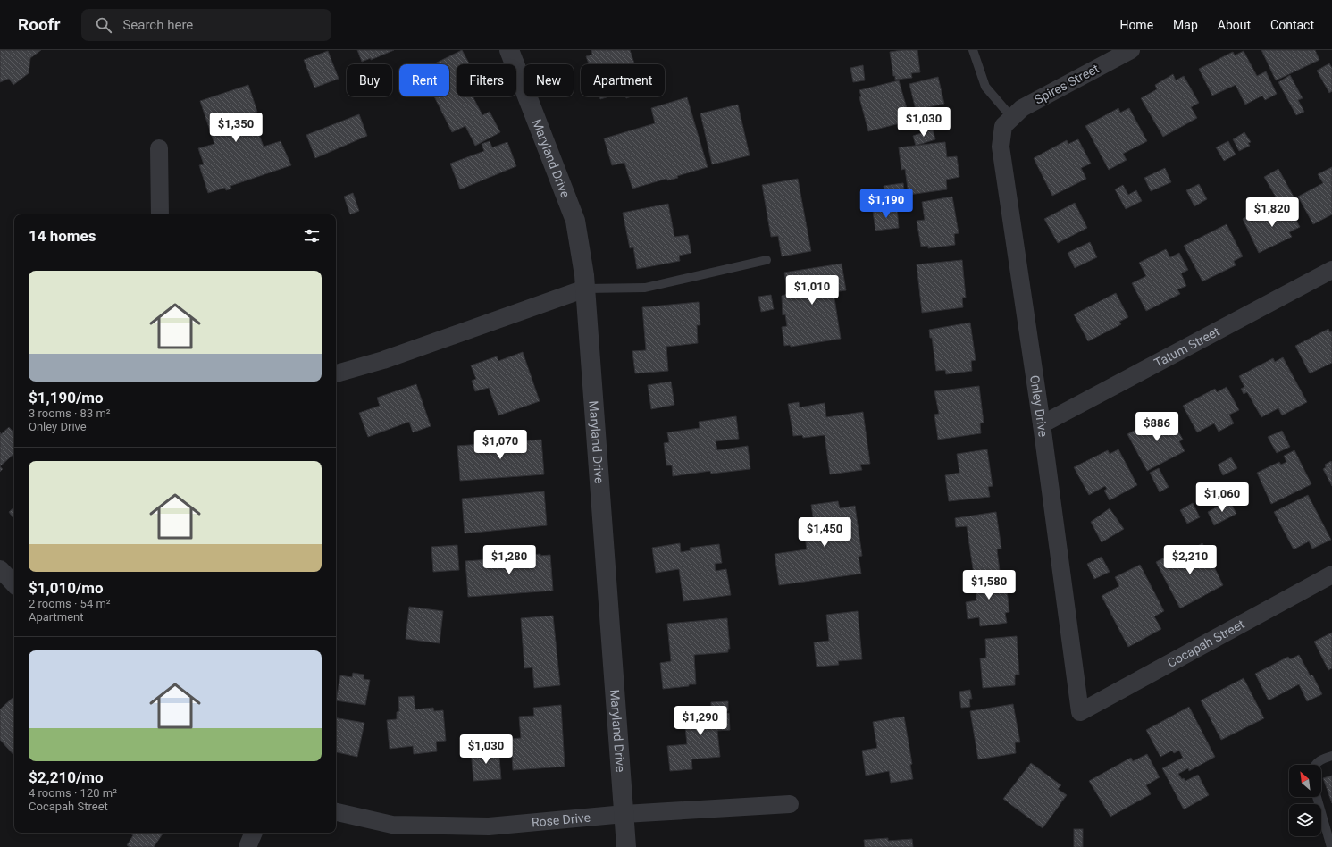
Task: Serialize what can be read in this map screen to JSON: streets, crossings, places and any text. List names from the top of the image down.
{
  "streets": {
    "street": [
      "Spires Street",
      "Maryland Drive",
      "Tatum Street",
      "Onley Drive",
      "Cocapah Street",
      "Rose Drive"
    ]
  },
  "crossings": [
    ["Spires Street", "Onley Drive"],
    ["Maryland Drive", "Rose Drive"],
    ["Tatum Street", "Onley Drive"],
    ["Onley Drive", "Cocapah Street"]
  ],
  "north": "top left",
  "page": {
    "header": "Roofr",
    "search": "Search here",
    "nav": [
      "Home",
      "Map",
      "About",
      "Contact"
    ],
    "chip": [
      "Buy",
      "Rent",
      "Filters",
      "New",
      "Apartment"
    ],
    "price": [
      "$1,030",
      "$1,350",
      "$1,190",
      "$1,820",
      "$1,010",
      "$886",
      "$1,070",
      "$1,060",
      "$1,450",
      "$1,280",
      "$2,210",
      "$1,580",
      "$1,290",
      "$1,030"
    ],
    "heading": "14 homes",
    "list": [
      {
        "name": "$1,190/mo",
        "note": "3 rooms · 83 m² · Onley Drive"
      },
      {
        "name": "$1,010/mo",
        "note": "2 rooms · 54 m² · Apartment"
      },
      {
        "name": "$2,210/mo",
        "note": "4 rooms · 120 m² · Cocapah Street"
      }
    ]
  }
}
